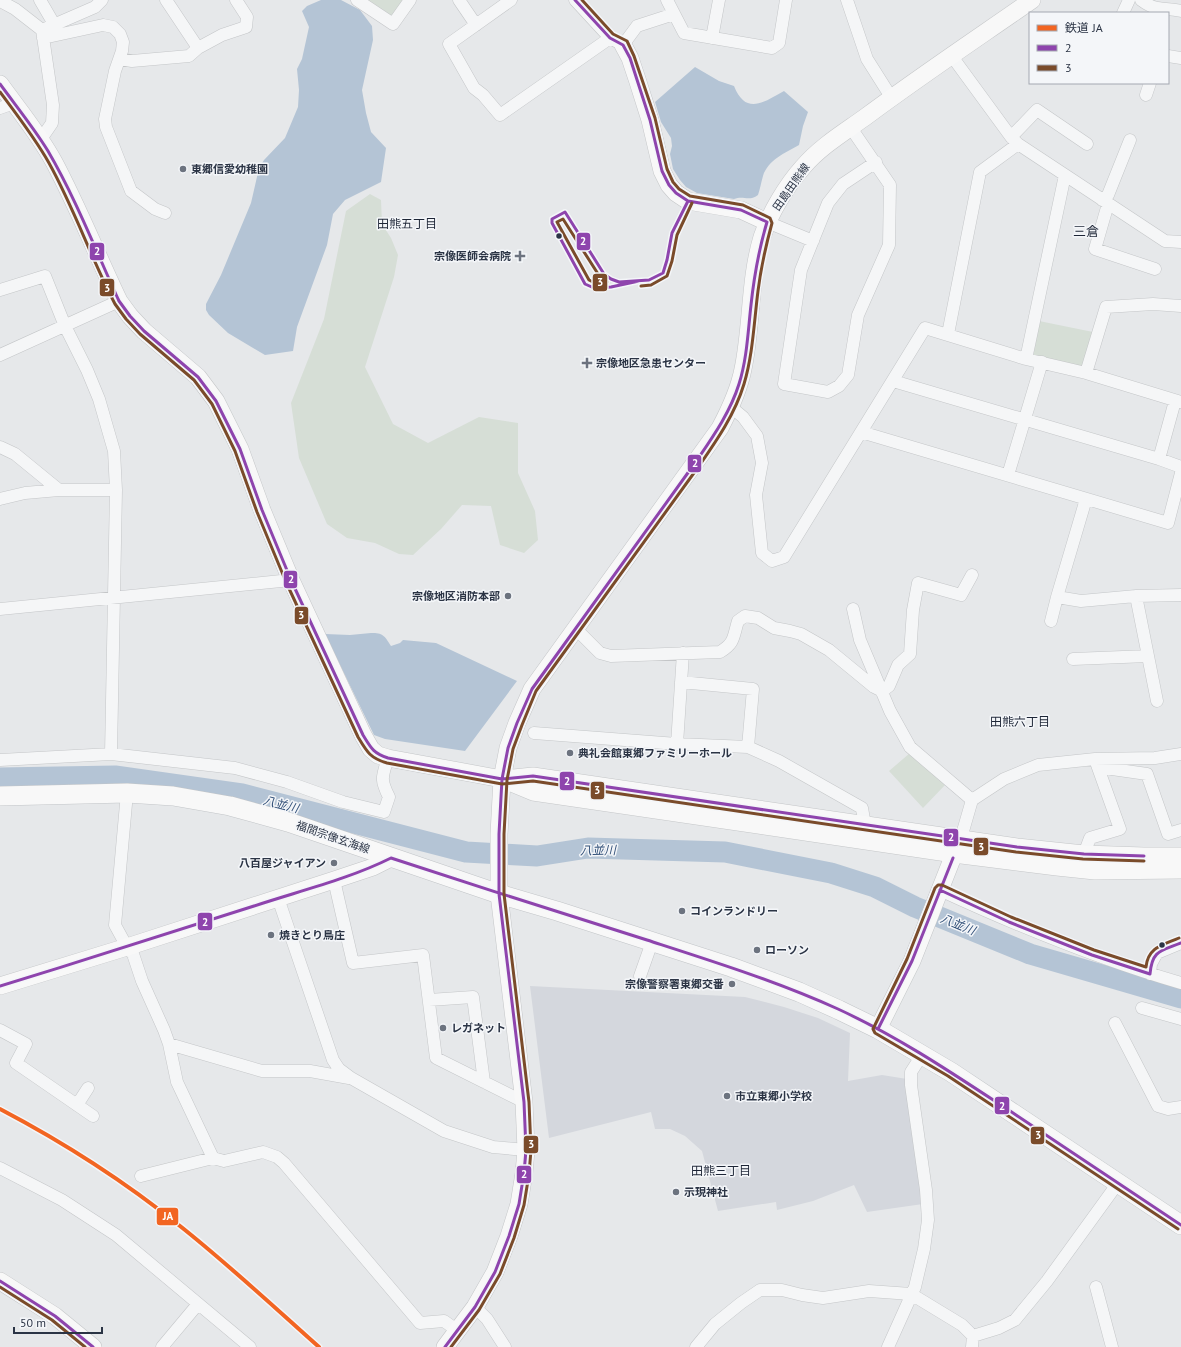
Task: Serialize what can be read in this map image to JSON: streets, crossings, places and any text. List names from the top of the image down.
{
  "streets": {
    "main road": ["田島田熊線", "福間宗像玄海線"]
  },
  "crossings": [
    ["田島田熊線", "福間宗像玄海線"]
  ],
  "districts": [
    "田熊五丁目",
    "三倉",
    "田熊六丁目",
    "田熊三丁目"
  ],
  "water": ["八並川"],
  "places": {
    "other": [
      "東郷信愛幼稚園",
      "宗像地区消防本部",
      "典礼会館東郷ファミリーホール",
      "八百屋ジャイアン",
      "コインランドリー",
      "焼きとり鳥庄",
      "ローソン",
      "宗像警察署東郷交番",
      "レガネット",
      "市立東郷小学校",
      "示現神社"
    ],
    "health": ["宗像医師会病院", "宗像地区急患センター"]
  },
  "lines": ["transit line 2", "transit line 3", "rail line JA"],
  "legend": ["鉄道 JA", "2", "3"],
  "scale_bar": "50 m"
}
